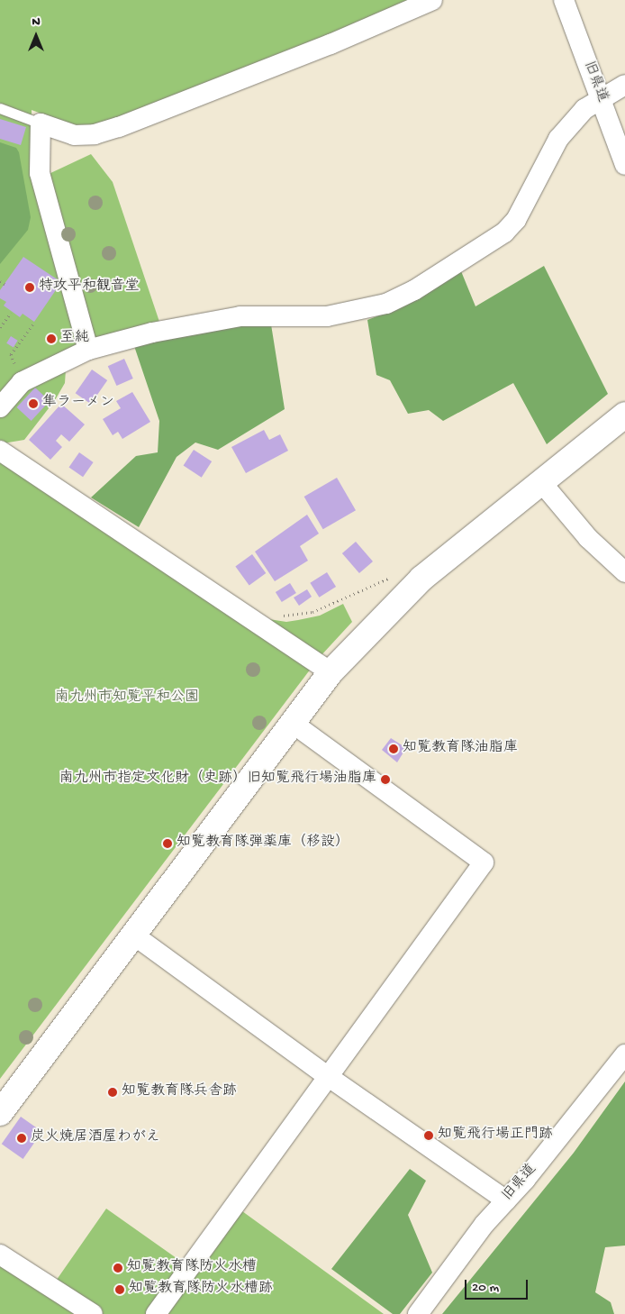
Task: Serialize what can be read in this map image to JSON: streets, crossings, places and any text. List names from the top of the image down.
{
  "streets": {
    "street": ["旧県道"]
  },
  "parks": ["南九州市知覧平和公園"],
  "places": [
    "特攻平和観音堂",
    "至純",
    "隼ラーメン",
    "知覧教育隊油脂庫",
    "南九州市指定文化財（史跡）旧知覧飛行場油脂庫",
    "知覧教育隊弾薬庫（移設）",
    "知覧教育隊兵舎跡",
    "知覧飛行場正門跡",
    "炭火焼居酒屋わがえ",
    "知覧教育隊防火水槽",
    "知覧教育隊防火水槽跡"
  ],
  "scale_bar": "20 m",
  "north": "top"
}
